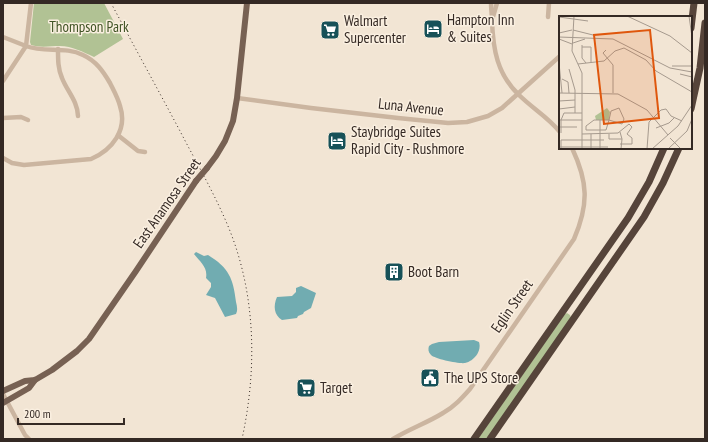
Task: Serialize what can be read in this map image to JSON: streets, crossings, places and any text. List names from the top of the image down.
{
  "streets": {
    "main road": ["East Anamosa Street"],
    "street": ["Luna Avenue", "Eglin Street"]
  },
  "crossings": [
    ["Luna Avenue", "East Anamosa Street"]
  ],
  "parks": ["Thompson Park"],
  "places": {
    "hotel": ["Hampton Inn & Suites", "Staybridge Suites Rapid City - Rushmore"],
    "supermarket": ["Walmart Supercenter", "Target"],
    "building": ["Boot Barn"],
    "public building": ["The UPS Store"]
  },
  "scale_bar": "200 m"
}
